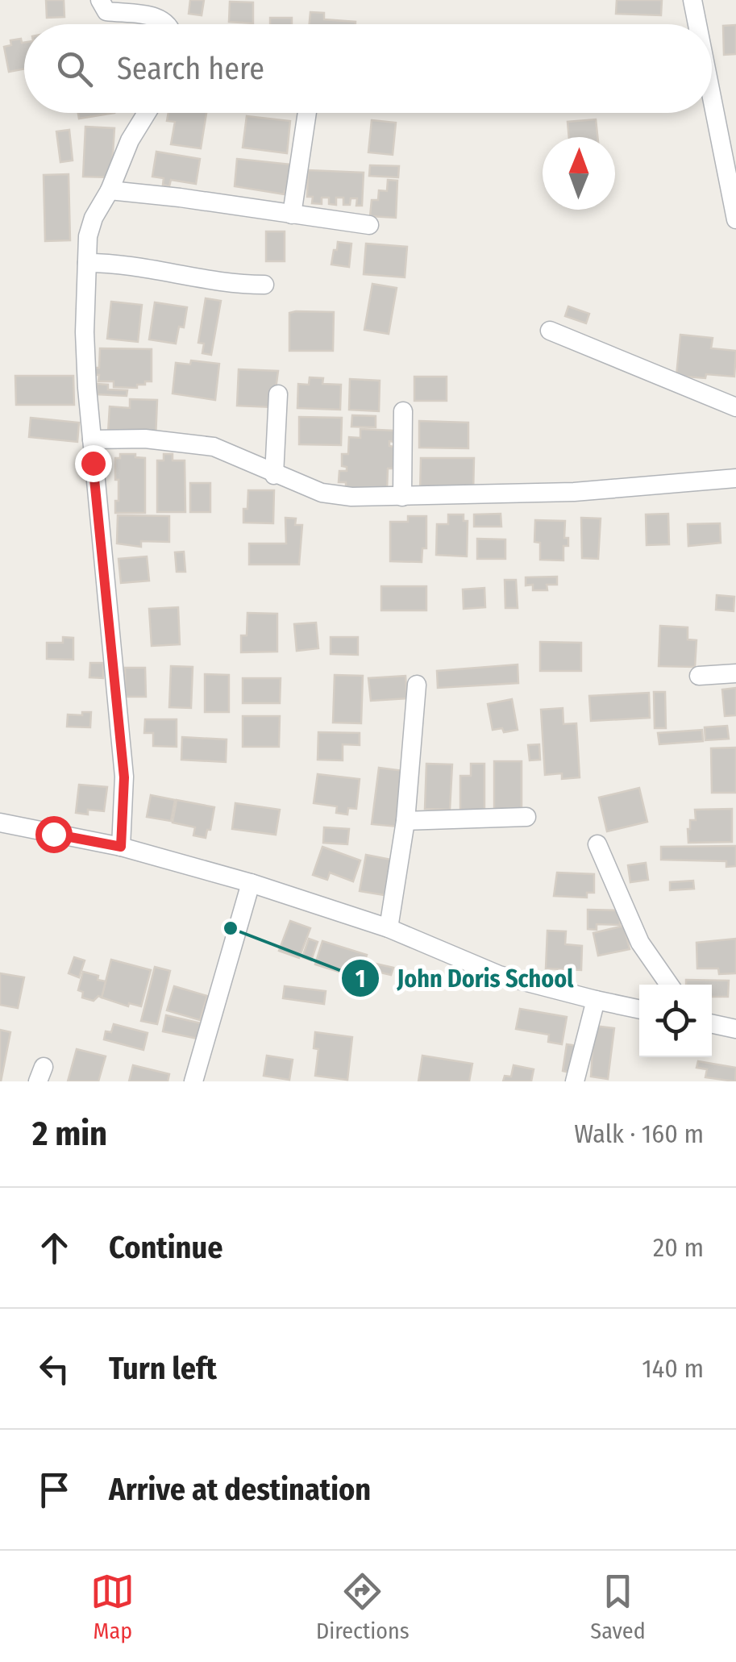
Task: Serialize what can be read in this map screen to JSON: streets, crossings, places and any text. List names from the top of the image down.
{
  "places": ["John Doris School"],
  "north": "top",
  "page": {
    "search": "Search here",
    "heading": ["2 min", "Walk · 160 m"],
    "list": [
      ["Continue", "20 m"],
      ["Turn left", "140 m"],
      "Arrive at destination"
    ],
    "nav": ["Map", "Directions", "Saved"]
  }
}
